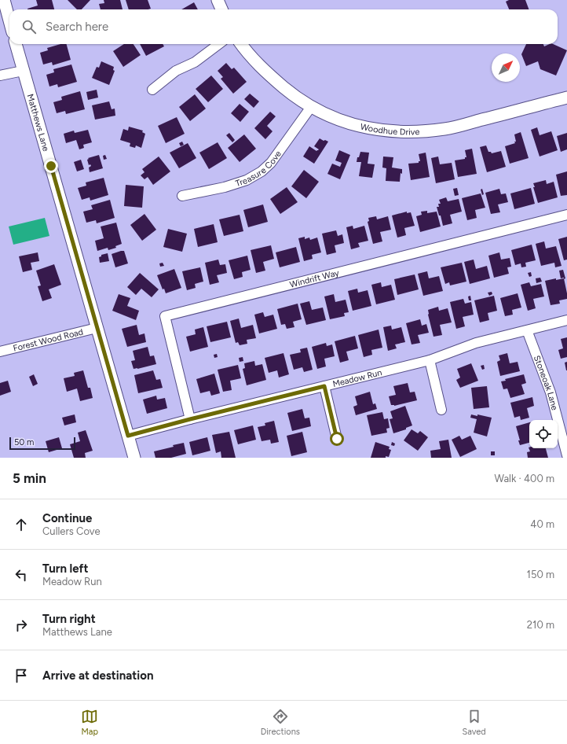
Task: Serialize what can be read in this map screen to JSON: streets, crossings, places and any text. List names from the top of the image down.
{
  "streets": {
    "street": [
      "Matthews Lane",
      "Woodhue Drive",
      "Treasure Cove",
      "Windrift Way",
      "Forest Wood Road",
      "Meadow Run",
      "Stoneoak Lane"
    ]
  },
  "crossings": [
    ["Matthews Lane", "Forest Wood Road"],
    ["Matthews Lane", "Meadow Run"],
    ["Woodhue Drive", "Treasure Cove"],
    ["Windrift Way", "Meadow Run"],
    ["Meadow Run", "Stoneoak Lane"]
  ],
  "scale_bar": "50 m",
  "north": "top right",
  "page": {
    "search": "Search here",
    "scale": "50 m",
    "heading": ["5 min", "Walk · 400 m"],
    "list": [
      ["Continue", "Cullers Cove", "40 m"],
      ["Turn left", "Meadow Run", "150 m"],
      ["Turn right", "Matthews Lane", "210 m"],
      "Arrive at destination"
    ],
    "nav": ["Map", "Directions", "Saved"]
  }
}
